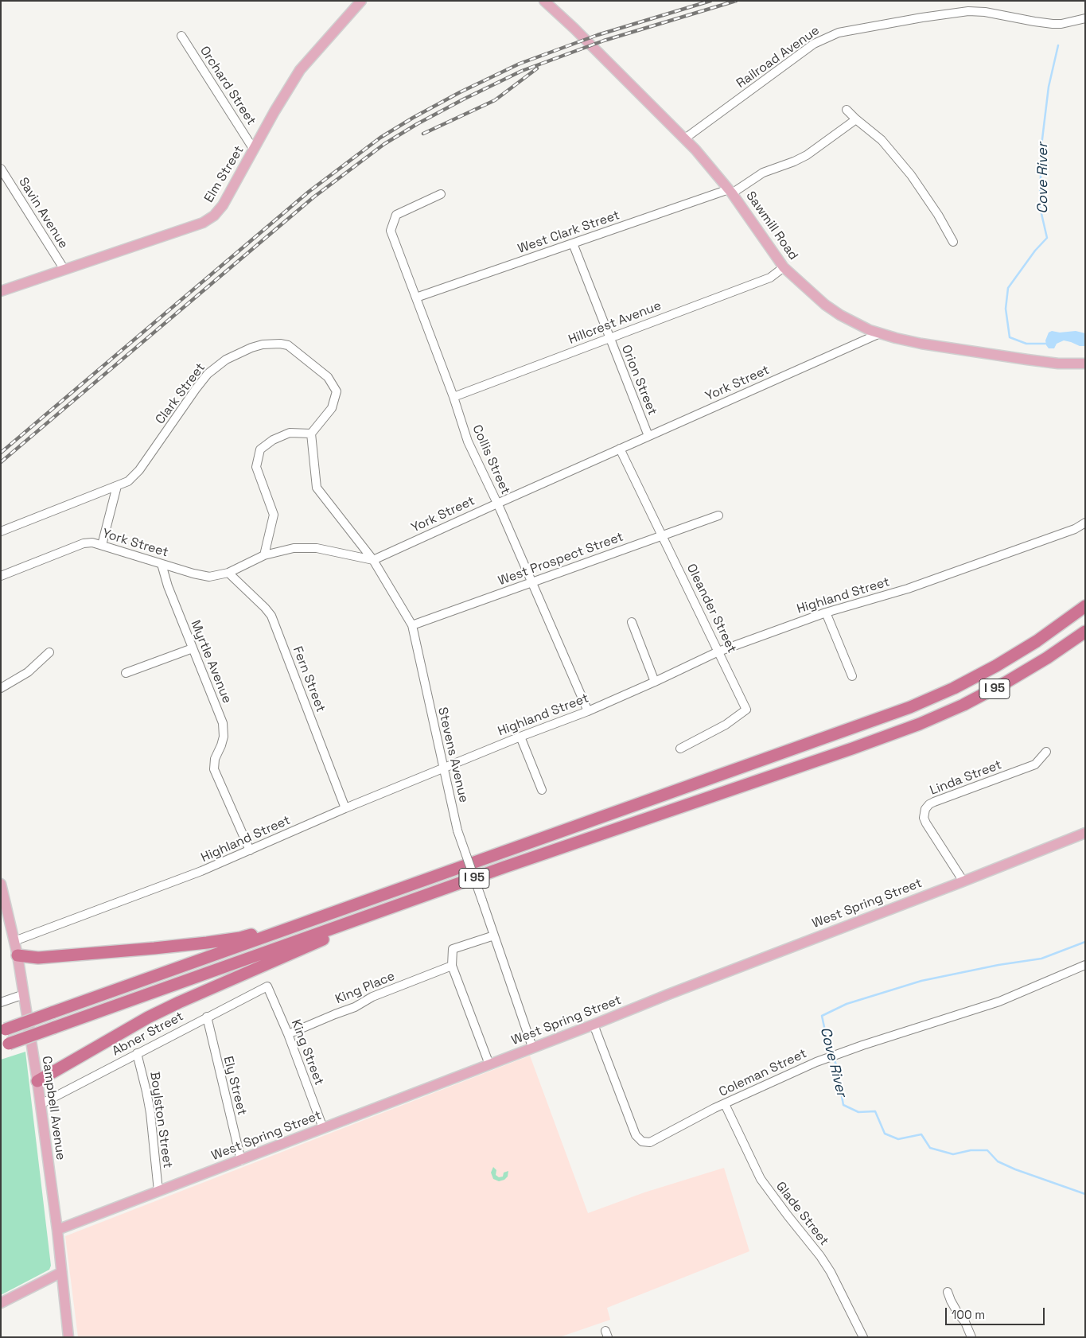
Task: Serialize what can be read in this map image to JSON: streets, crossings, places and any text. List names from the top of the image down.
{
  "streets": {
    "highway": ["I 95"],
    "main road": [
      "Elm Street",
      "Sawmill Road",
      "West Spring Street",
      "Campbell Avenue"
    ],
    "street": [
      "Railroad Avenue",
      "Orchard Street",
      "Savin Avenue",
      "West Clark Street",
      "Hillcrest Avenue",
      "Orion Street",
      "York Street",
      "Clark Street",
      "Collis Street",
      "West Prospect Street",
      "Highland Street",
      "Oleander Street",
      "Myrtle Avenue",
      "Fern Street",
      "Stevens Avenue",
      "Linda Street",
      "King Place",
      "Abner Street",
      "King Street",
      "Coleman Street",
      "Ely Street",
      "Boylston Street",
      "Glade Street"
    ]
  },
  "crossings": [
    ["Railroad Avenue", "Sawmill Road"],
    ["Orchard Street", "Elm Street"],
    ["Elm Street", "Savin Avenue"],
    ["Sawmill Road", "West Clark Street"],
    ["Sawmill Road", "Hillcrest Avenue"],
    ["Sawmill Road", "York Street"],
    ["West Clark Street", "Orion Street"],
    ["West Clark Street", "Collis Street"],
    ["Hillcrest Avenue", "Orion Street"],
    ["Hillcrest Avenue", "Collis Street"],
    ["Orion Street", "York Street"],
    ["York Street", "Collis Street"],
    ["York Street", "Oleander Street"],
    ["York Street", "Myrtle Avenue"],
    ["York Street", "Fern Street"],
    ["York Street", "Stevens Avenue"],
    ["Clark Street", "Stevens Avenue"],
    ["Collis Street", "West Prospect Street"],
    ["Collis Street", "Highland Street"],
    ["West Prospect Street", "Oleander Street"],
    ["West Prospect Street", "Stevens Avenue"],
    ["Highland Street", "Oleander Street"],
    ["Highland Street", "Myrtle Avenue"],
    ["Highland Street", "Fern Street"],
    ["Highland Street", "Stevens Avenue"],
    ["Highland Street", "Campbell Avenue"],
    ["Stevens Avenue", "West Spring Street"],
    ["Linda Street", "West Spring Street"],
    ["West Spring Street", "King Street"],
    ["West Spring Street", "Coleman Street"],
    ["West Spring Street", "Ely Street"],
    ["West Spring Street", "Campbell Avenue"],
    ["West Spring Street", "Boylston Street"],
    ["King Place", "King Street"],
    ["Abner Street", "King Street"],
    ["Abner Street", "Ely Street"],
    ["Abner Street", "Campbell Avenue"],
    ["Abner Street", "Boylston Street"],
    ["Coleman Street", "Glade Street"]
  ],
  "water": ["Cove River"],
  "scale_bar": "100 m"
}
